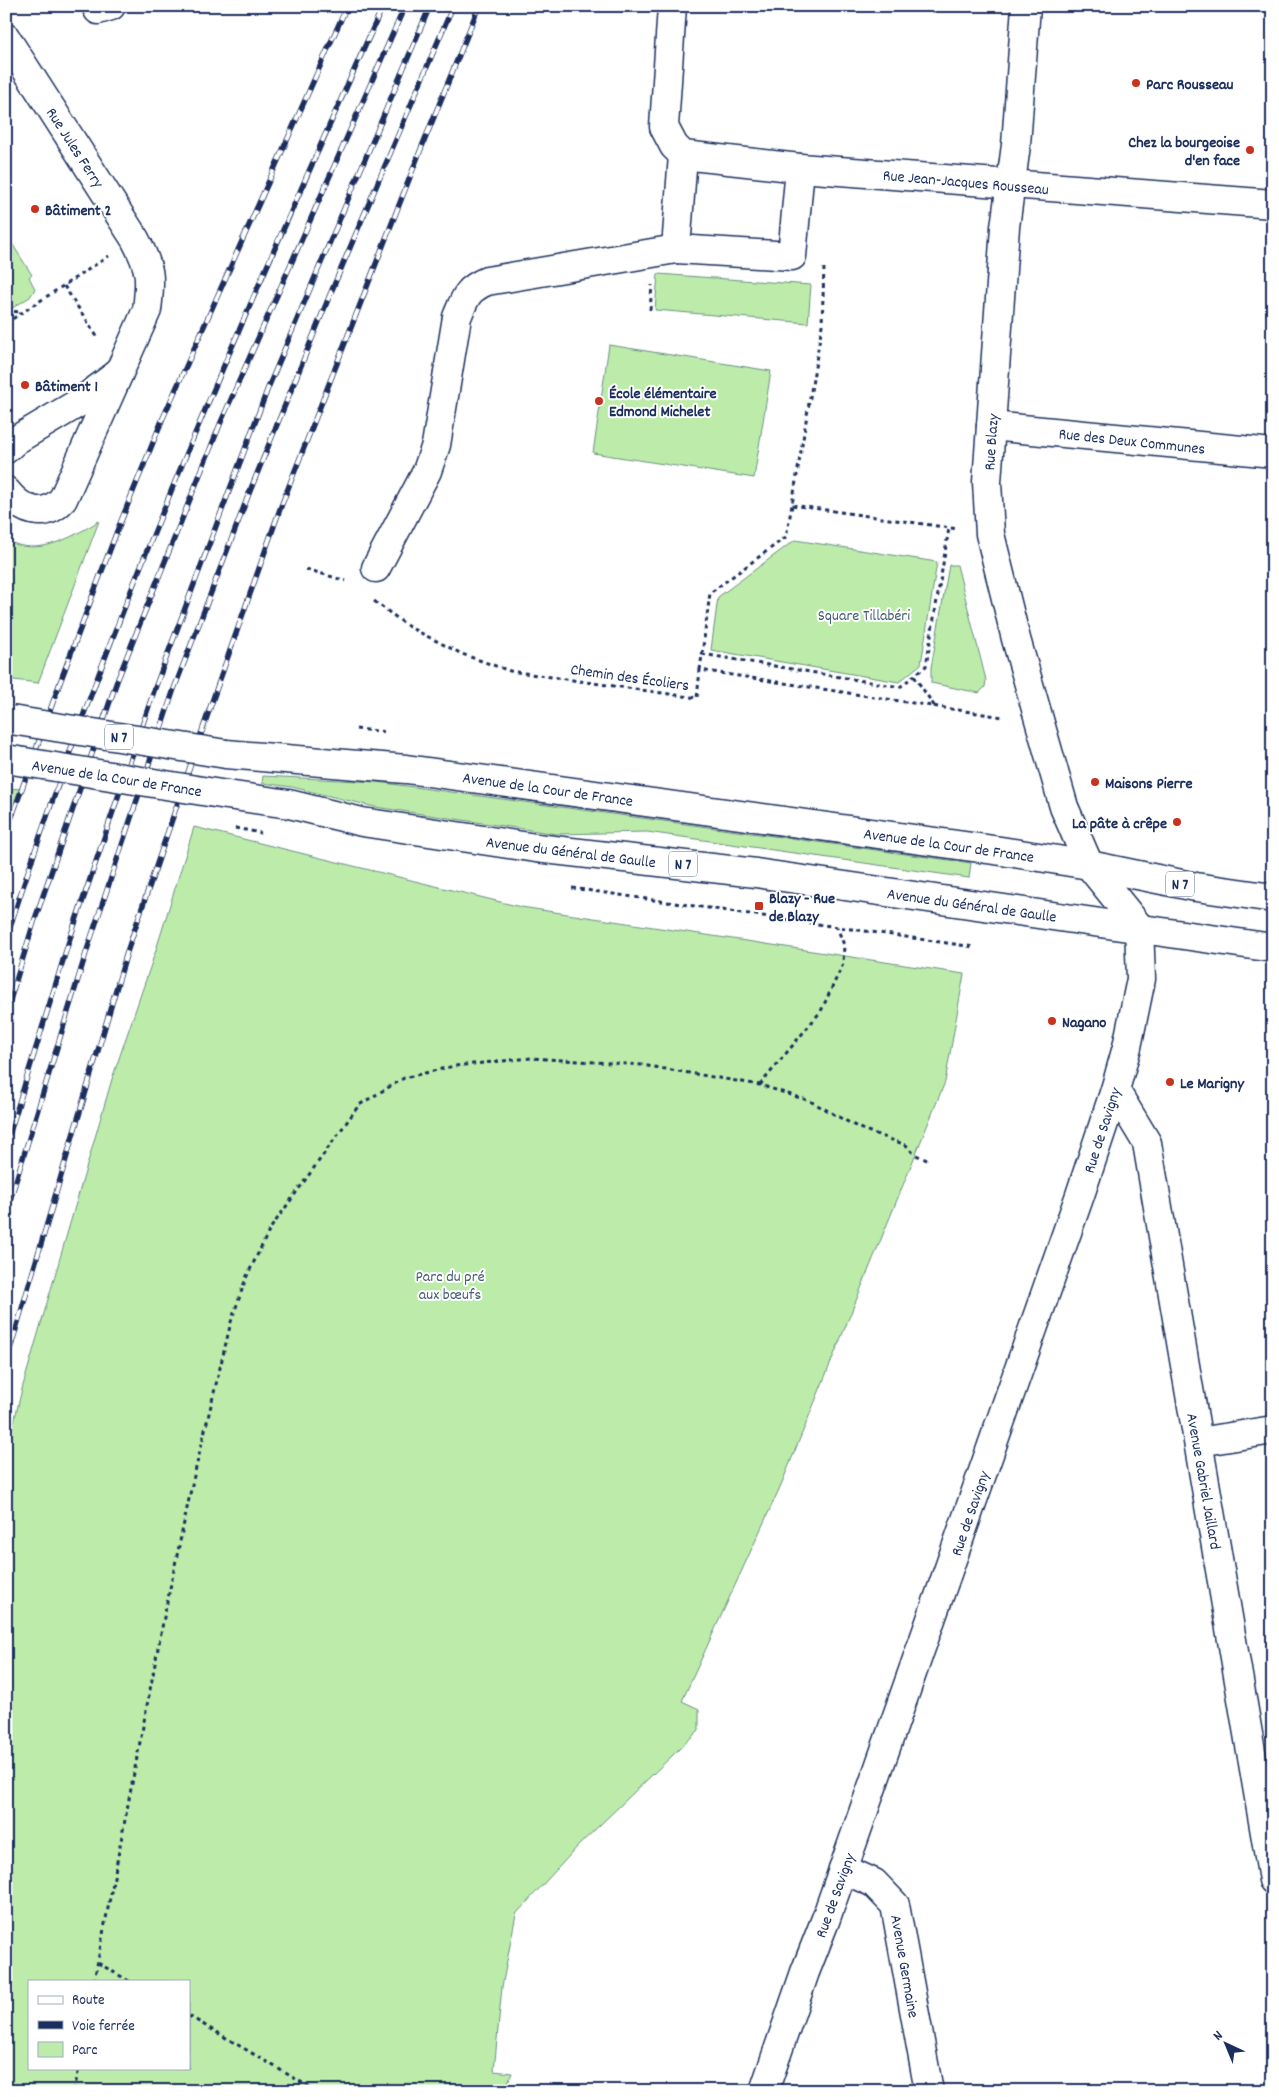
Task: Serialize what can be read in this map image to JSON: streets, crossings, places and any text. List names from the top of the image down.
{
  "streets": {
    "street": [
      "Rue Jules Ferry",
      "Rue Jean-Jacques Rousseau",
      "Rue des Deux Communes",
      "Rue Blazy",
      "N 7",
      "Avenue de la Cour de France",
      "Avenue du Général de Gaulle",
      "Rue de Savigny",
      "Avenue Gabriel Jaillard",
      "Avenue Germaine"
    ],
    "path": ["Chemin des Écoliers"]
  },
  "crossings": [
    ["Rue Jean-Jacques Rousseau", "Rue Blazy"],
    ["Rue des Deux Communes", "Rue Blazy"],
    ["Rue Blazy", "Chemin des Écoliers"],
    ["Rue Blazy", "Avenue de la Cour de France"],
    ["Avenue de la Cour de France", "Avenue du Général de Gaulle"],
    ["Avenue du Général de Gaulle", "Rue de Savigny"],
    ["Rue de Savigny", "Avenue Gabriel Jaillard"],
    ["Rue de Savigny", "Avenue Germaine"]
  ],
  "parks": ["Square Tillabéri", "Parc du pré aux bœufs"],
  "places": {
    "other": [
      "Parc Rousseau",
      "Chez la bourgeoise d'en face",
      "Bâtiment 2",
      "Bâtiment 1",
      "École élémentaire Edmond Michelet",
      "Maisons Pierre",
      "La pâte à crêpe",
      "Nagano",
      "Le Marigny"
    ],
    "transit": ["Blazy - Rue de Blazy"]
  },
  "legend": ["Route", "Voie ferrée", "Parc"],
  "north": "top left"
}
